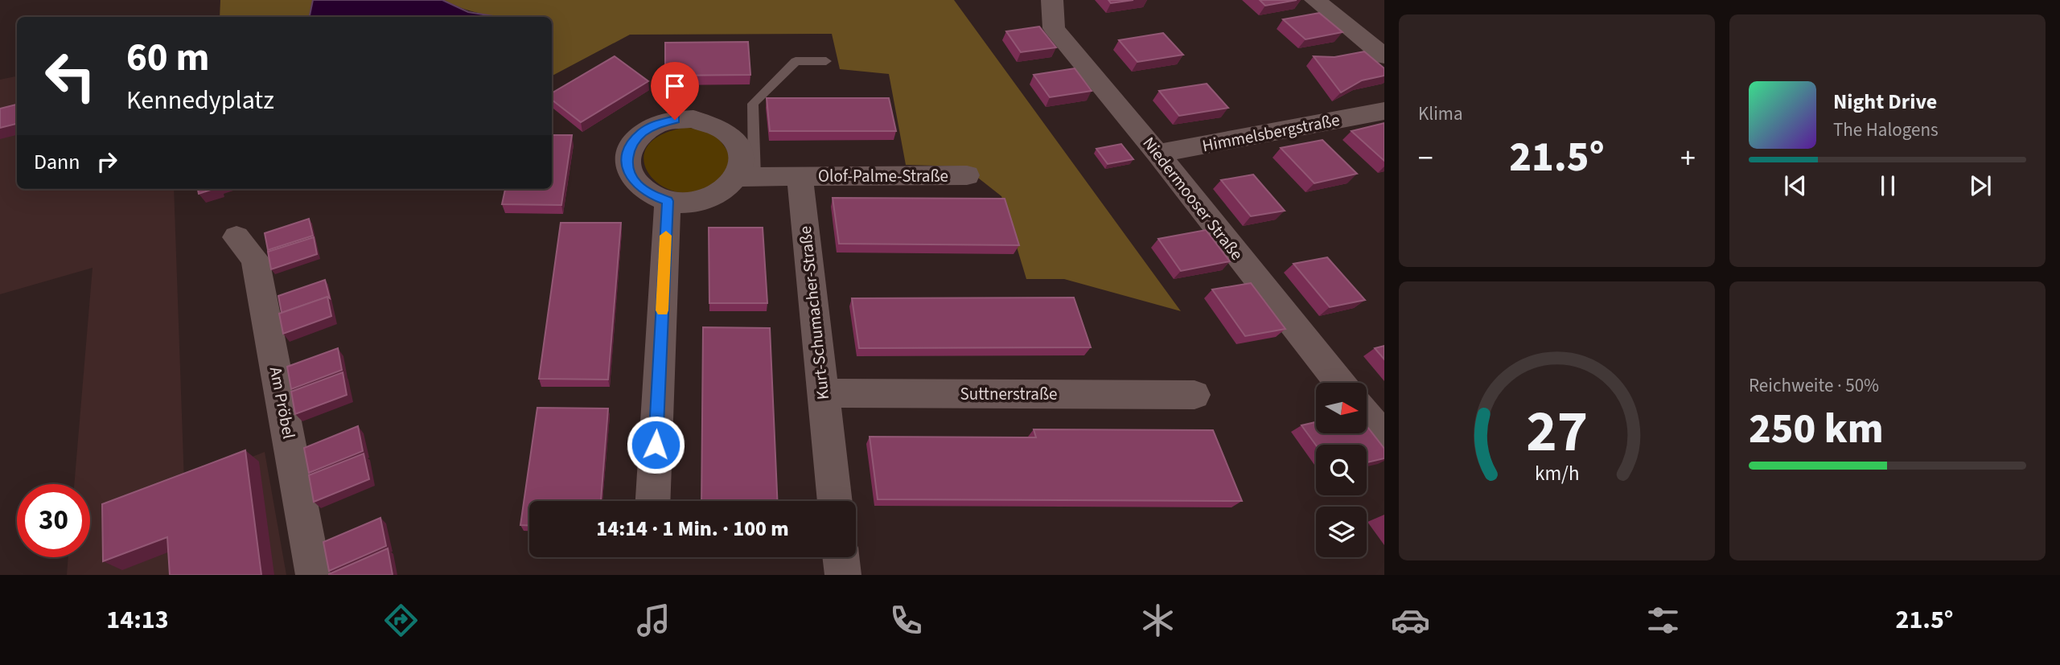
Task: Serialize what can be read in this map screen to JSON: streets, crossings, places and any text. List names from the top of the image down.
{
  "streets": {
    "street": [
      "Himmelsbergstraße",
      "Olof-Palme-Straße",
      "Niedermooser Straße",
      "Kurt-Schumacher-Straße",
      "Suttnerstraße",
      "Am Pröbel"
    ]
  },
  "crossings": [
    ["Himmelsbergstraße", "Niedermooser Straße"],
    ["Olof-Palme-Straße", "Kurt-Schumacher-Straße"],
    ["Kurt-Schumacher-Straße", "Suttnerstraße"]
  ],
  "north": "right",
  "page": {
    "tile": [
      "Klima",
      ["Reichweite · 50%", "250 km"]
    ],
    "turn": ["60 m", "Kennedyplatz"],
    "song": ["Night Drive", "The Halogens"],
    "then": "Dann",
    "heat": ["−", "21.5°", "+"],
    "limit": "30",
    "trip": "14:14 · 1 Min. · 100 m",
    "tabs": ["14:13", "21.5°"],
    "gauge": ["27", "km/h"]
  }
}
